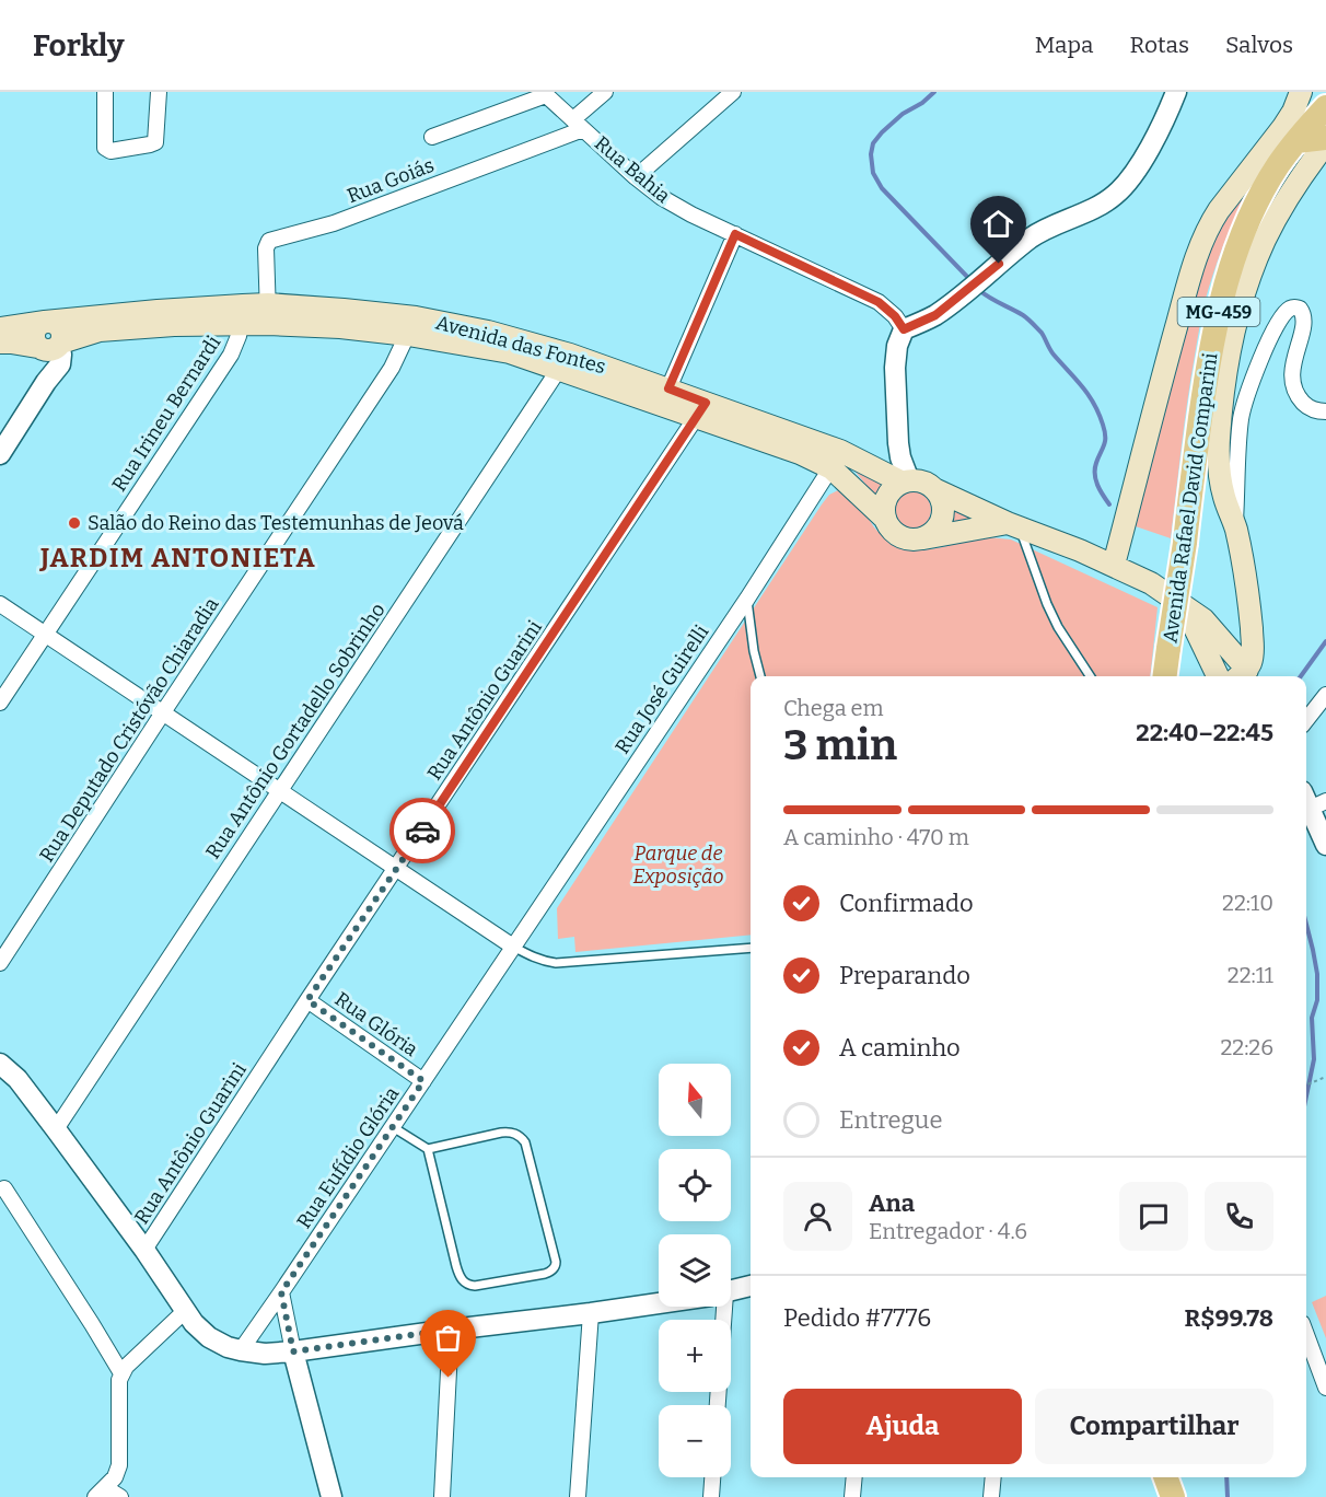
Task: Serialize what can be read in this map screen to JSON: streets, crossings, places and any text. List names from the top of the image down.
{
  "streets": {
    "main road": ["MG-459", "Avenida das Fontes", "Avenida Rafael David Comparini"],
    "street": [
      "Rua Bahia",
      "Rua Goiás",
      "Rua Irineu Bernardi",
      "Rua José Guirelli",
      "Rua Antônio Guarini",
      "Rua Deputado Cristóvão Chiaradia",
      "Rua Antônio Gortadello Sobrinho",
      "Rua Glória",
      "Rua Eufídio Glória"
    ]
  },
  "crossings": [
    ["Rua Bahia", "Rua Goiás"],
    ["Rua Goiás", "Avenida das Fontes"],
    ["Avenida das Fontes", "Rua Irineu Bernardi"],
    ["Avenida das Fontes", "Rua José Guirelli"],
    ["Avenida das Fontes", "Rua Antônio Guarini"],
    ["Avenida das Fontes", "Rua Deputado Cristóvão Chiaradia"],
    ["Avenida das Fontes", "Rua Antônio Gortadello Sobrinho"],
    ["Rua José Guirelli", "Rua Eufídio Glória"],
    ["Rua Antônio Guarini", "Rua Glória"],
    ["Rua Glória", "Rua Eufídio Glória"]
  ],
  "districts": ["JARDIM ANTONIETA"],
  "parks": ["Parque de Exposição"],
  "places": ["Salão do Reino das Testemunhas de Jeová"],
  "north": "top",
  "page": {
    "header": "Forkly",
    "nav": ["Mapa", "Rotas", "Salvos"],
    "heading": ["3 min", "Chega em", "22:40–22:45"],
    "panel": [
      "Ana",
      "Entregador · 4.6",
      "Pedido #7776",
      "R$99.78"
    ],
    "bar": "A caminho · 470 m",
    "list": [
      ["Confirmado", "22:10"],
      ["Preparando", "22:11"],
      ["A caminho", "22:26"],
      "Entregue"
    ],
    "map_buttons": ["+", "−"],
    "buttons": ["Ajuda", "Compartilhar"]
  }
}
